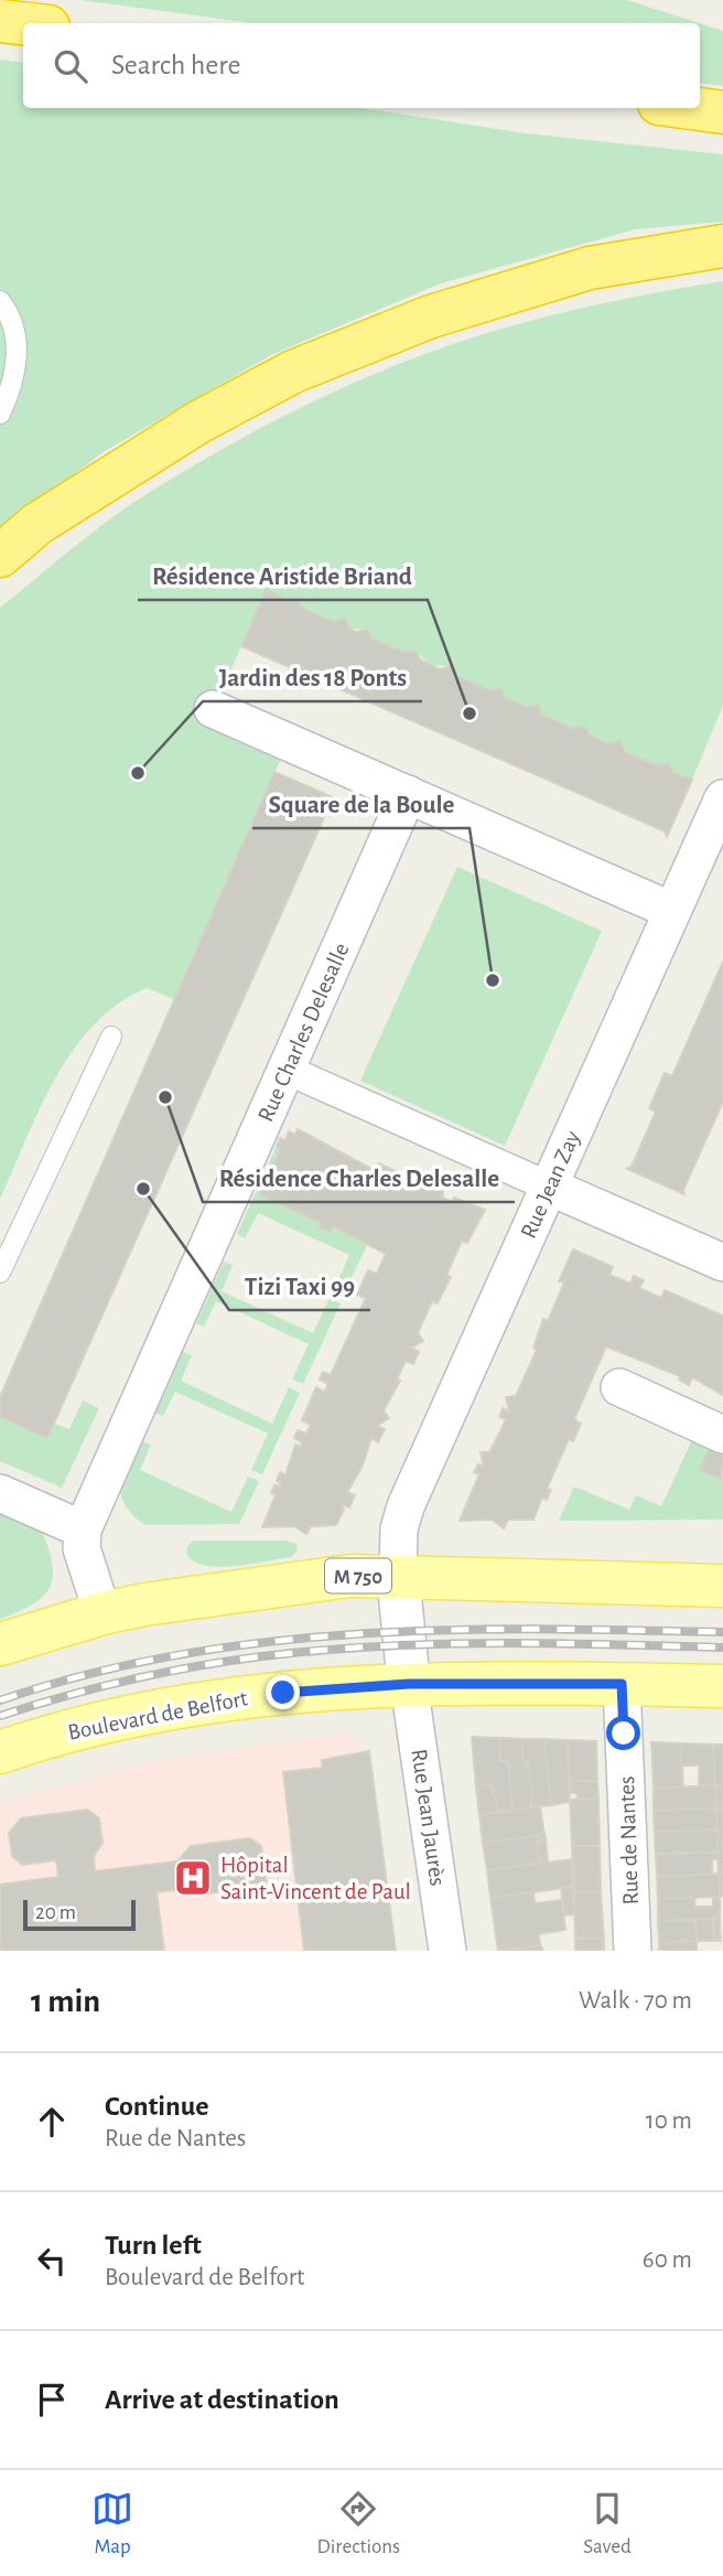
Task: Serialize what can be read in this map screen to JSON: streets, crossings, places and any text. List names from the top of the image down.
{
  "streets": {
    "main road": ["M 750", "Boulevard de Belfort"],
    "street": [
      "Rue Charles Delesalle",
      "Rue Jean Zay",
      "Rue Jean Jaurès",
      "Rue de Nantes"
    ]
  },
  "crossings": [
    ["Rue Jean Zay", "M 750"],
    ["Boulevard de Belfort", "Rue Jean Jaurès"],
    ["Boulevard de Belfort", "Rue de Nantes"]
  ],
  "places": {
    "other": [
      "Résidence Aristide Briand",
      "Jardin des 18 Ponts",
      "Square de la Boule",
      "Résidence Charles Delesalle",
      "Tizi Taxi 99"
    ],
    "hospital": ["Hôpital Saint-Vincent de Paul"]
  },
  "scale_bar": "20 m",
  "page": {
    "search": "Search here",
    "scale": "20 m",
    "heading": ["1 min", "Walk · 70 m"],
    "list": [
      ["Continue", "Rue de Nantes", "10 m"],
      ["Turn left", "Boulevard de Belfort", "60 m"],
      "Arrive at destination"
    ],
    "nav": ["Map", "Directions", "Saved"]
  }
}
